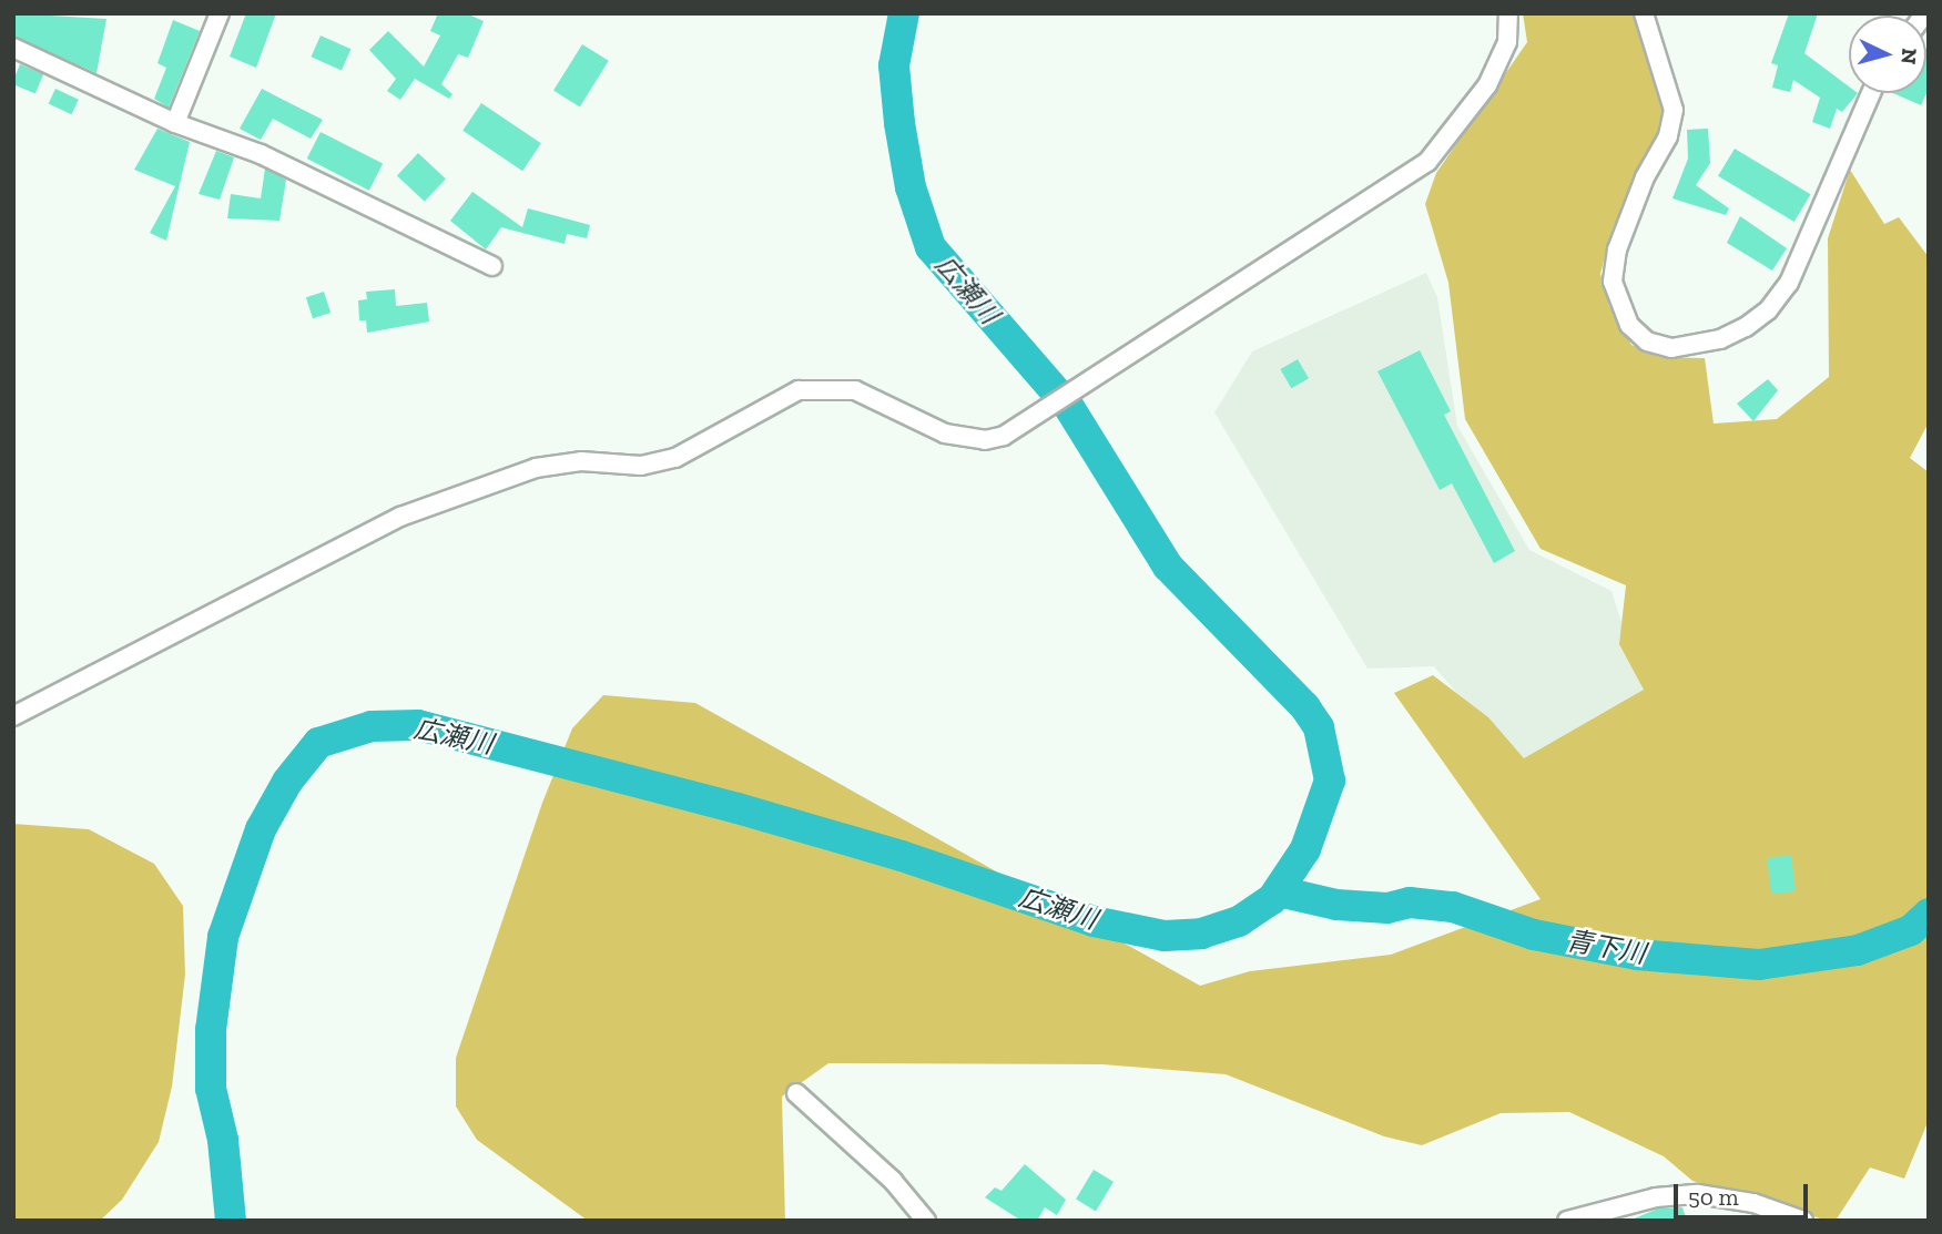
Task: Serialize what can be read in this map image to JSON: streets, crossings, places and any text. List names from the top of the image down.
{
  "water": ["広瀬川", "青下川"],
  "scale_bar": "50 m",
  "north": "right"
}
